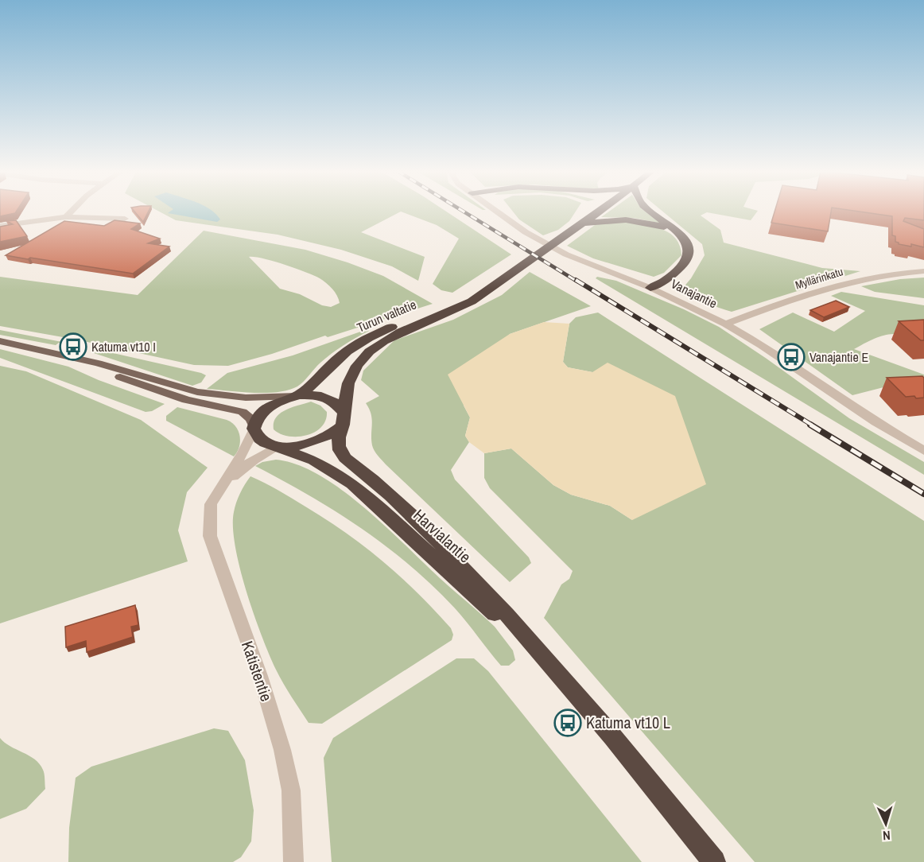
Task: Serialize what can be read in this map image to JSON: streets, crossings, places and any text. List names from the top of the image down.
{
  "streets": {
    "highway": ["Turun valtatie", "Harvialantie"],
    "street": ["Myllärinkatu", "Vanajantie", "Katistentie"]
  },
  "crossings": [
    ["Myllärinkatu", "Vanajantie"],
    ["Turun valtatie", "Harvialantie"],
    ["Harvialantie", "Katistentie"]
  ],
  "places": {
    "bus stop": ["Katuma vt10 I", "Vanajantie E", "Katuma vt10 L"]
  },
  "north": "bottom"
}
